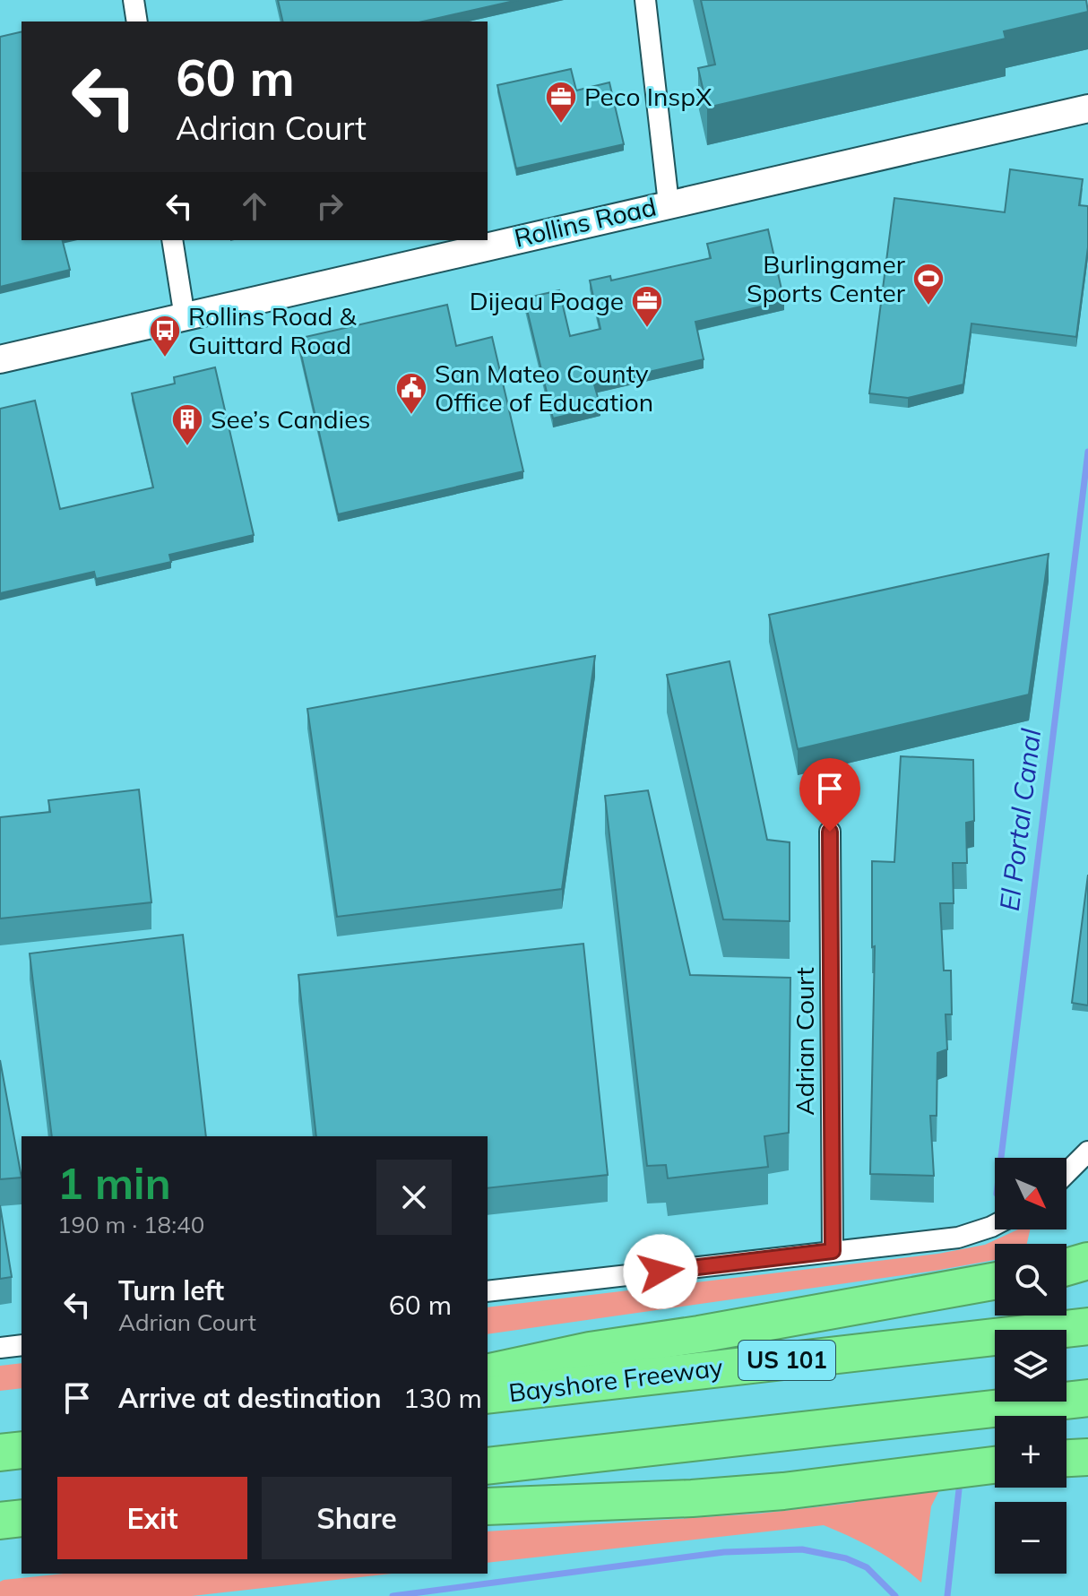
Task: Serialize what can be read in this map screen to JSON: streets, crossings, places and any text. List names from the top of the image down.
{
  "streets": {
    "highway": ["US 101", "Bayshore Freeway"],
    "main road": ["Rollins Road"],
    "street": ["Adrian Court"]
  },
  "water": ["El Portal Canal"],
  "places": {
    "office": ["Peco InspX", "Dijeau Poage"],
    "sports": ["Burlingamer Sports Center"],
    "bus stop": ["Rollins Road & Guittard Road"],
    "public building": ["San Mateo County Office of Education"],
    "building": ["See’s Candies"]
  },
  "north": "bottom right",
  "page": {
    "turn": ["60 m", "Adrian Court"],
    "heading": ["1 min", "190 m · 18:40"],
    "map_buttons": ["+", "−"],
    "list": [
      {
        "name": "Turn left",
        "note": "Adrian Court",
        "value": "60 m"
      },
      {
        "name": "Arrive at destination",
        "value": "130 m"
      }
    ],
    "buttons": ["Exit", "Share"]
  }
}
